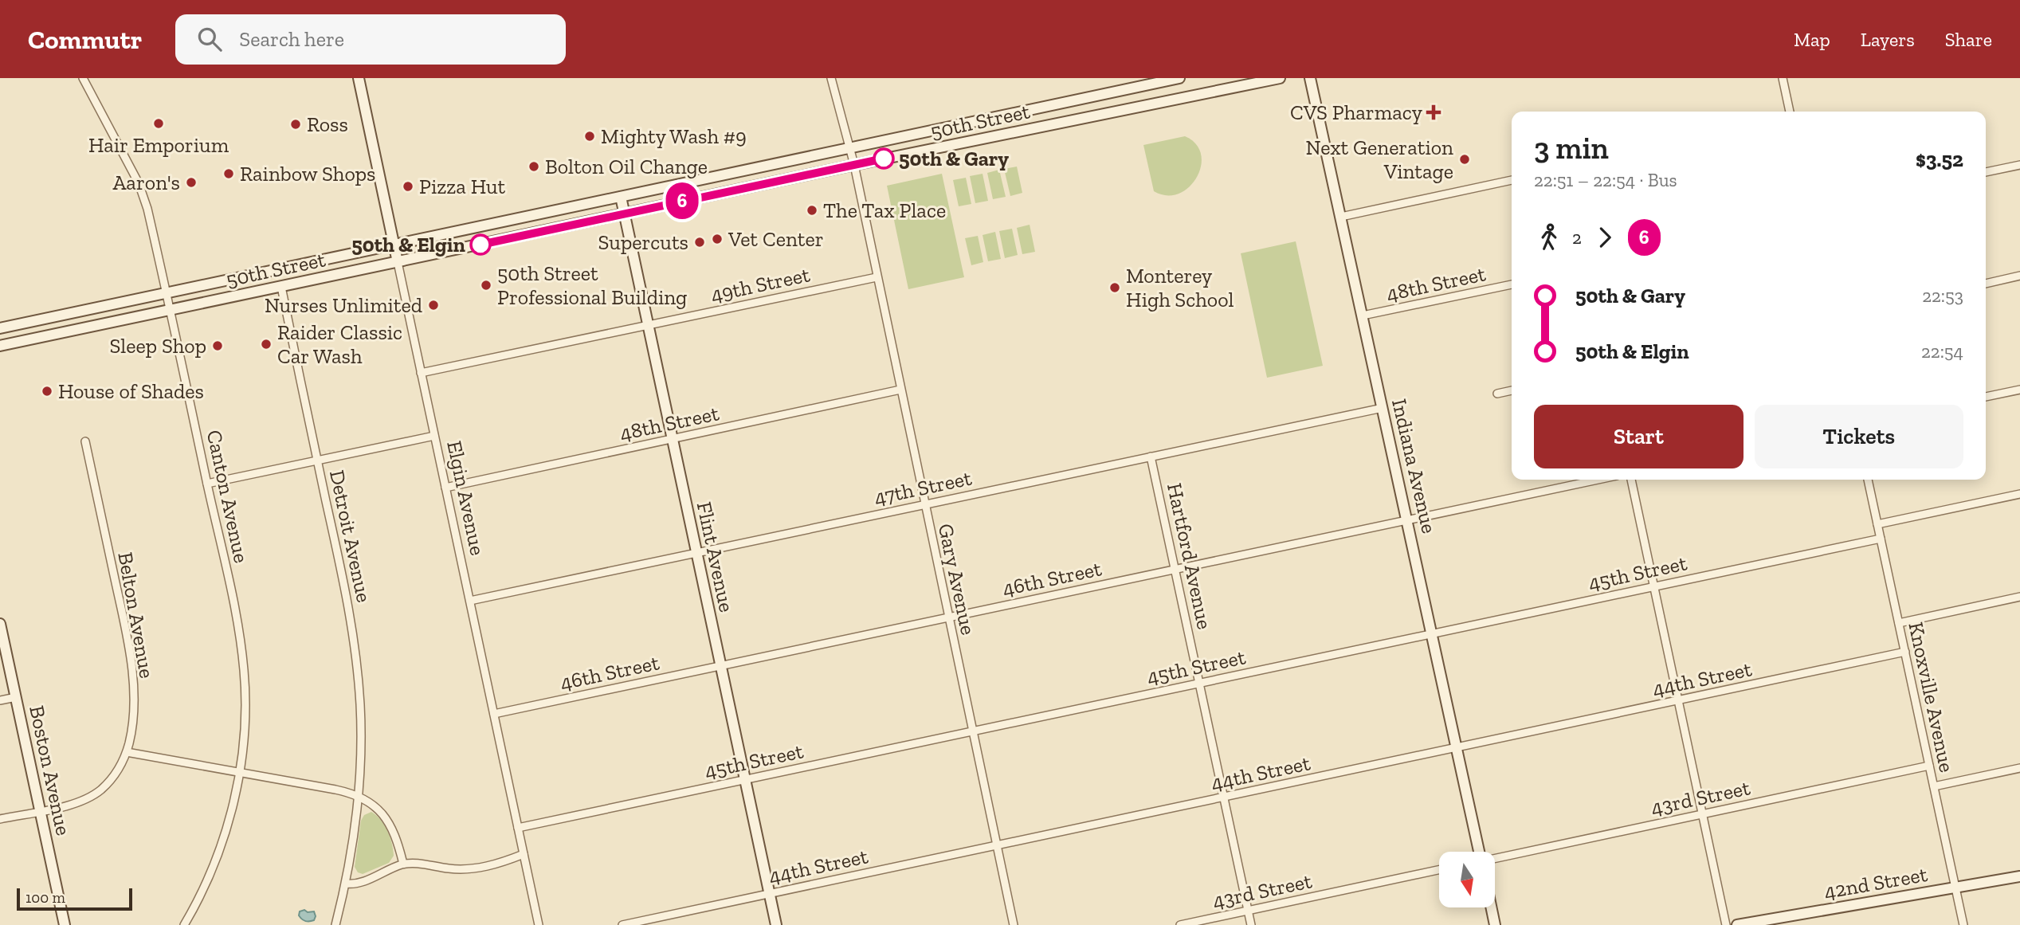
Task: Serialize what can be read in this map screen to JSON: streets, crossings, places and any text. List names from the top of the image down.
{
  "streets": {
    "main road": [
      "50th Street",
      "Indiana Avenue",
      "Elgin Avenue",
      "Flint Avenue",
      "Boston Avenue",
      "42nd Street"
    ],
    "street": [
      "48th Street",
      "49th Street",
      "47th Street",
      "Canton Avenue",
      "Detroit Avenue",
      "Hartford Avenue",
      "45th Street",
      "46th Street",
      "Gary Avenue",
      "Belton Avenue",
      "44th Street",
      "Knoxville Avenue",
      "43rd Street"
    ]
  },
  "crossings": [
    ["50th Street", "Canton Avenue"],
    ["50th Street", "Elgin Avenue"],
    ["50th Street", "Detroit Avenue"],
    ["50th Street", "Flint Avenue"],
    ["50th Street", "Gary Avenue"],
    ["48th Street", "Indiana Avenue"],
    ["48th Street", "Elgin Avenue"],
    ["48th Street", "Flint Avenue"],
    ["48th Street", "Gary Avenue"],
    ["49th Street", "Elgin Avenue"],
    ["49th Street", "Flint Avenue"],
    ["49th Street", "Gary Avenue"],
    ["Indiana Avenue", "47th Street"],
    ["Indiana Avenue", "45th Street"],
    ["Indiana Avenue", "46th Street"],
    ["Indiana Avenue", "44th Street"],
    ["47th Street", "Elgin Avenue"],
    ["47th Street", "Hartford Avenue"],
    ["47th Street", "Flint Avenue"],
    ["47th Street", "Gary Avenue"],
    ["Elgin Avenue", "45th Street"],
    ["Elgin Avenue", "46th Street"],
    ["Hartford Avenue", "45th Street"],
    ["Hartford Avenue", "46th Street"],
    ["Hartford Avenue", "44th Street"],
    ["Hartford Avenue", "43rd Street"],
    ["Flint Avenue", "45th Street"],
    ["Flint Avenue", "46th Street"],
    ["Flint Avenue", "44th Street"],
    ["45th Street", "Gary Avenue"],
    ["45th Street", "Knoxville Avenue"],
    ["46th Street", "Gary Avenue"],
    ["Gary Avenue", "44th Street"],
    ["Belton Avenue", "Boston Avenue"],
    ["44th Street", "Knoxville Avenue"],
    ["Knoxville Avenue", "43rd Street"],
    ["Knoxville Avenue", "42nd Street"]
  ],
  "places": {
    "health": ["CVS Pharmacy"],
    "other": [
      "Hair Emporium",
      "Ross",
      "Mighty Wash #9",
      "50th & Gary",
      "Next Generation Vintage",
      "Bolton Oil Change",
      "Rainbow Shops",
      "Aaron's",
      "Pizza Hut",
      "The Tax Place",
      "Vet Center",
      "Supercuts",
      "50th & Elgin",
      "50th Street Professional Building",
      "Monterey High School",
      "Nurses Unlimited",
      "Raider Classic Car Wash",
      "Sleep Shop",
      "House of Shades"
    ]
  },
  "lines": ["bus line 6"],
  "scale_bar": "100 m",
  "north": "bottom",
  "page": {
    "header": "Commutr",
    "search": "Search here",
    "nav": ["Map", "Layers", "Share"],
    "on_map": "6",
    "heading": ["3 min", "22:51 – 22:54 · Bus", "$3.52"],
    "legs": ["2", "6"],
    "list": [
      {
        "name": "50th & Gary",
        "value": "22:53"
      },
      {
        "name": "50th & Elgin",
        "value": "22:54"
      }
    ],
    "buttons": ["Start", "Tickets"],
    "scale": "100 m"
  }
}
